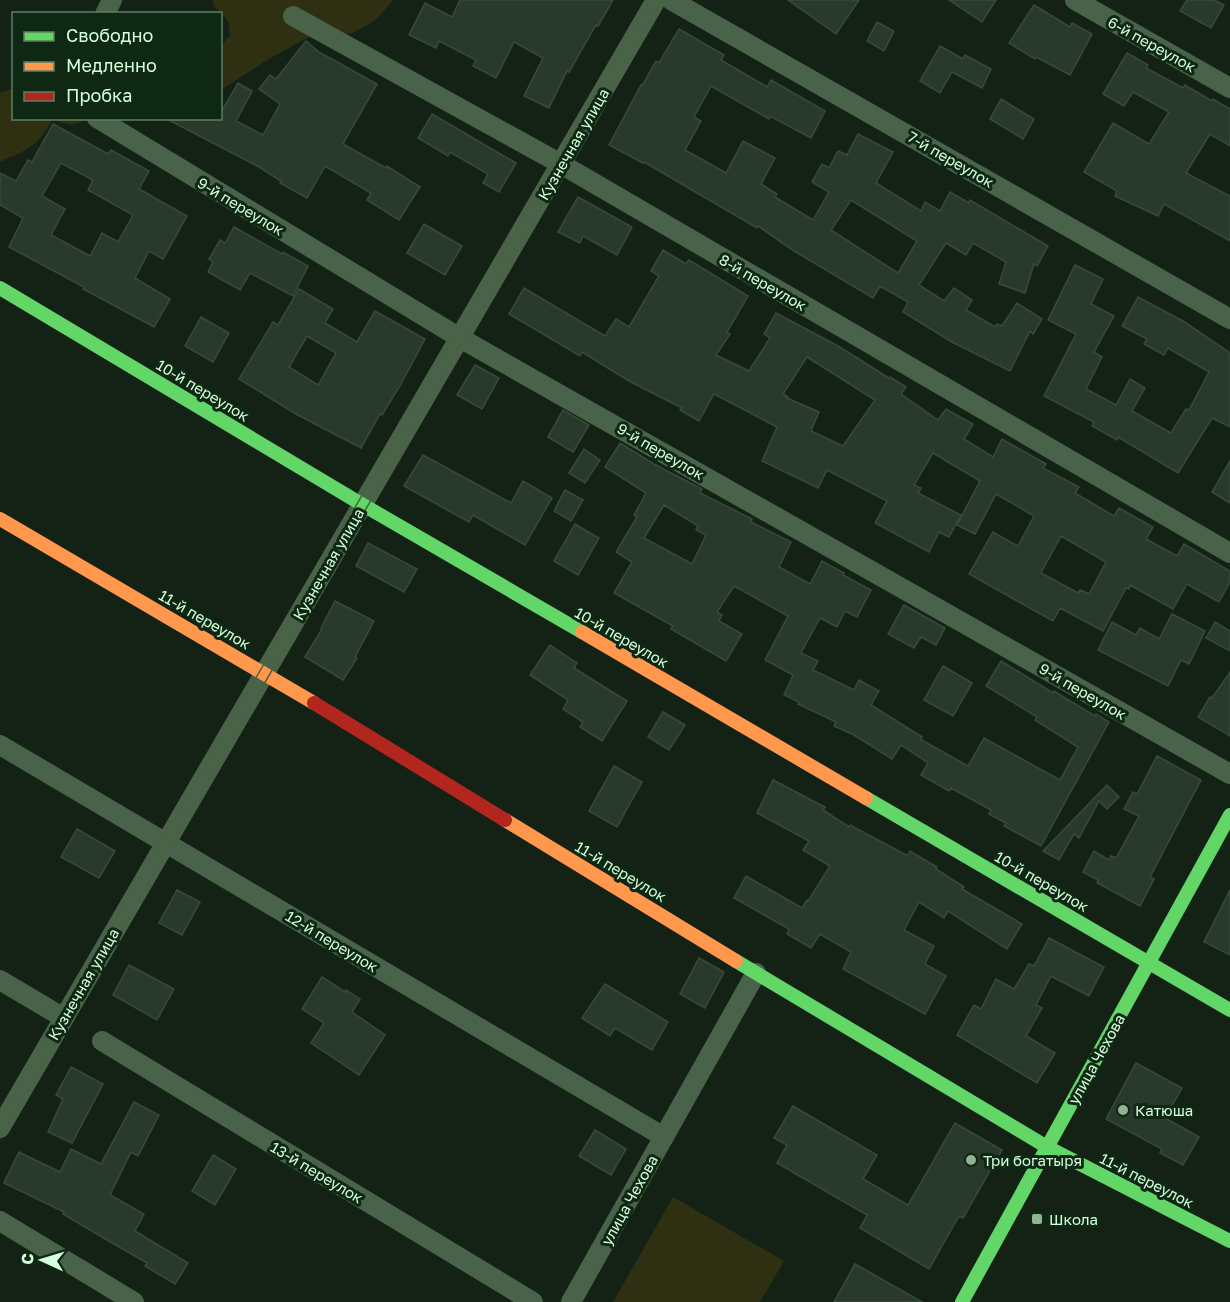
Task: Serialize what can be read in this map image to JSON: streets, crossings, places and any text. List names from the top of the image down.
{
  "streets": {
    "street": [
      "6-й переулок",
      "Кузнечная улица",
      "7-й переулок",
      "9-й переулок",
      "8-й переулок",
      "10-й переулок",
      "11-й переулок",
      "12-й переулок",
      "улица Чехова",
      "13-й переулок"
    ]
  },
  "crossings": [
    ["Кузнечная улица", "9-й переулок"],
    ["Кузнечная улица", "8-й переулок"],
    ["Кузнечная улица", "10-й переулок"],
    ["Кузнечная улица", "11-й переулок"],
    ["Кузнечная улица", "12-й переулок"],
    ["10-й переулок", "улица Чехова"],
    ["11-й переулок", "улица Чехова"],
    ["12-й переулок", "улица Чехова"]
  ],
  "places": {
    "other": ["Катюша", "Три богатыря"],
    "transit": ["Школа"]
  },
  "legend": ["Свободно", "Медленно", "Пробка"],
  "north": "left"
}
